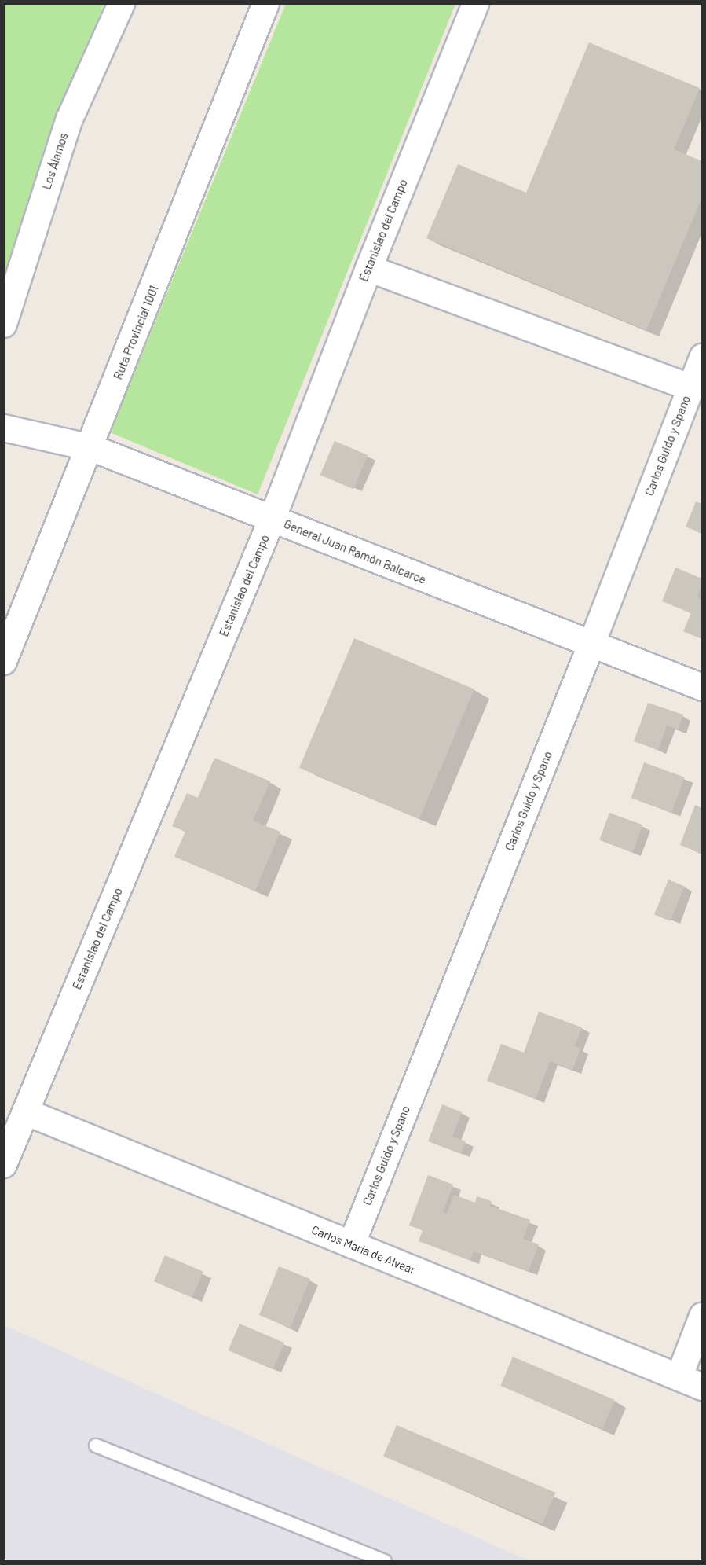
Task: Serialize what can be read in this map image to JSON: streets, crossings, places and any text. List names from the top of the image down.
{
  "streets": {
    "street": [
      "Los Álamos",
      "Estanislao del Campo",
      "Ruta Provincial 1001",
      "Carlos Guido y Spano",
      "General Juan Ramón Balcarce",
      "Carlos María de Alvear"
    ]
  },
  "crossings": [
    ["Estanislao del Campo", "General Juan Ramón Balcarce"],
    ["Estanislao del Campo", "Carlos María de Alvear"],
    ["Ruta Provincial 1001", "General Juan Ramón Balcarce"],
    ["Carlos Guido y Spano", "General Juan Ramón Balcarce"],
    ["Carlos Guido y Spano", "Carlos María de Alvear"]
  ]
}
